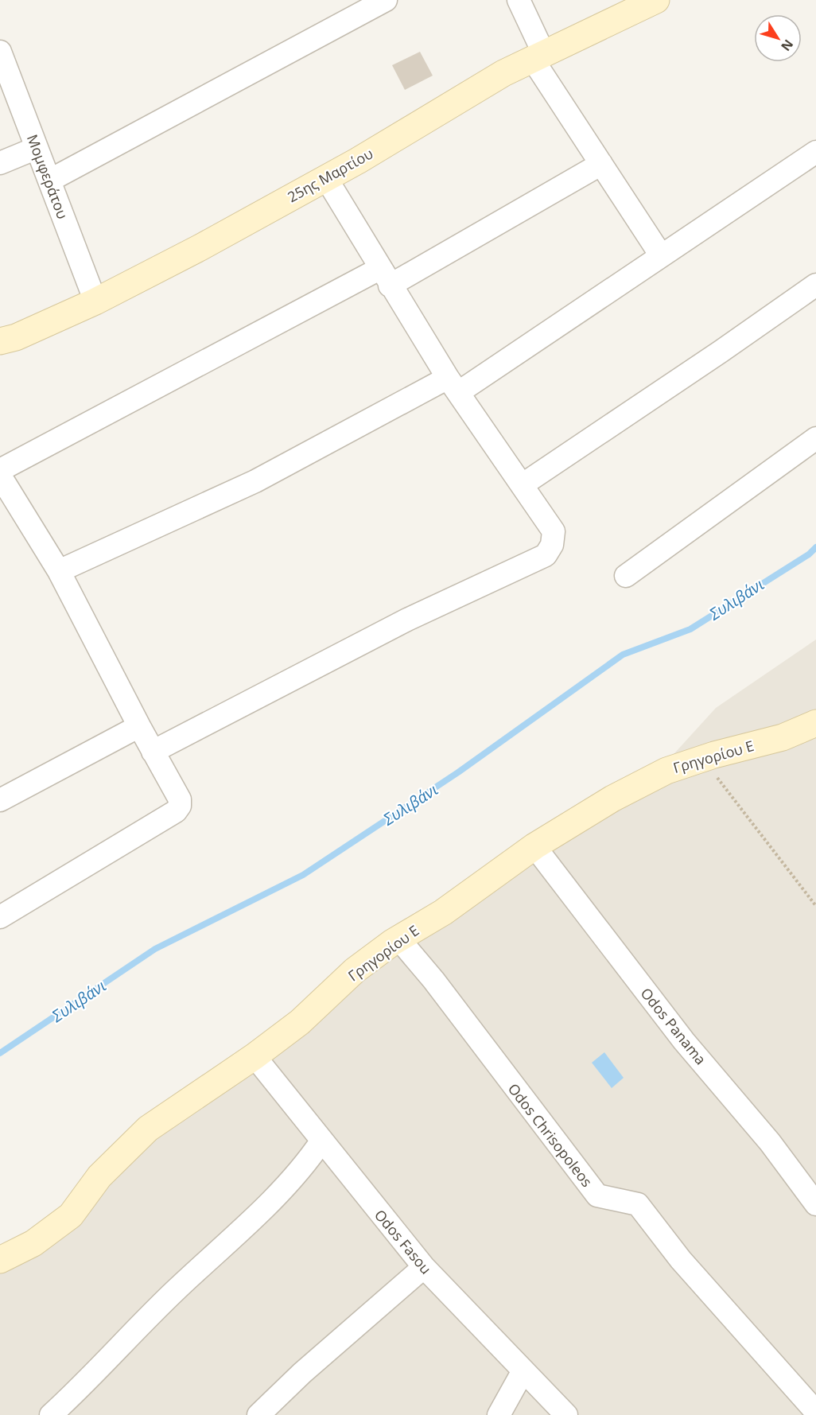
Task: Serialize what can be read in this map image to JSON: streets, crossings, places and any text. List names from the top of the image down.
{
  "streets": {
    "street": [
      "25ης Μαρτίου",
      "Μομφεράτου",
      "Γρηγορίου Ε",
      "Odos Panama",
      "Odos Chrisopoleos",
      "Odos Fasou"
    ]
  },
  "crossings": [
    ["25ης Μαρτίου", "Μομφεράτου"],
    ["Γρηγορίου Ε", "Odos Panama"],
    ["Γρηγορίου Ε", "Odos Chrisopoleos"],
    ["Γρηγορίου Ε", "Odos Fasou"]
  ],
  "water": ["Συλιβάνι"],
  "north": "bottom right"
}
